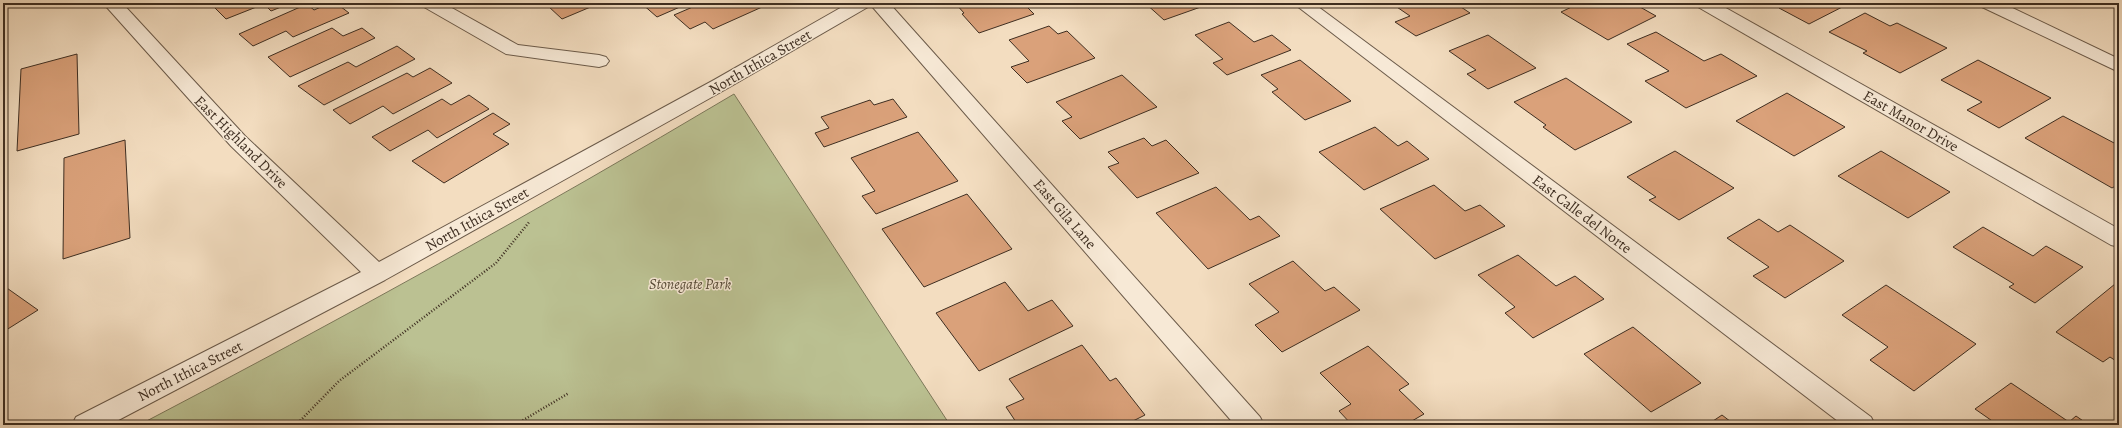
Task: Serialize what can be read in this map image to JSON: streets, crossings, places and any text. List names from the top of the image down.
{
  "streets": {
    "street": [
      "North Ithica Street",
      "East Manor Drive",
      "East Highland Drive",
      "East Gila Lane",
      "East Calle del Norte"
    ]
  },
  "crossings": [
    ["North Ithica Street", "East Highland Drive"]
  ],
  "parks": ["Stonegate Park"]
}
